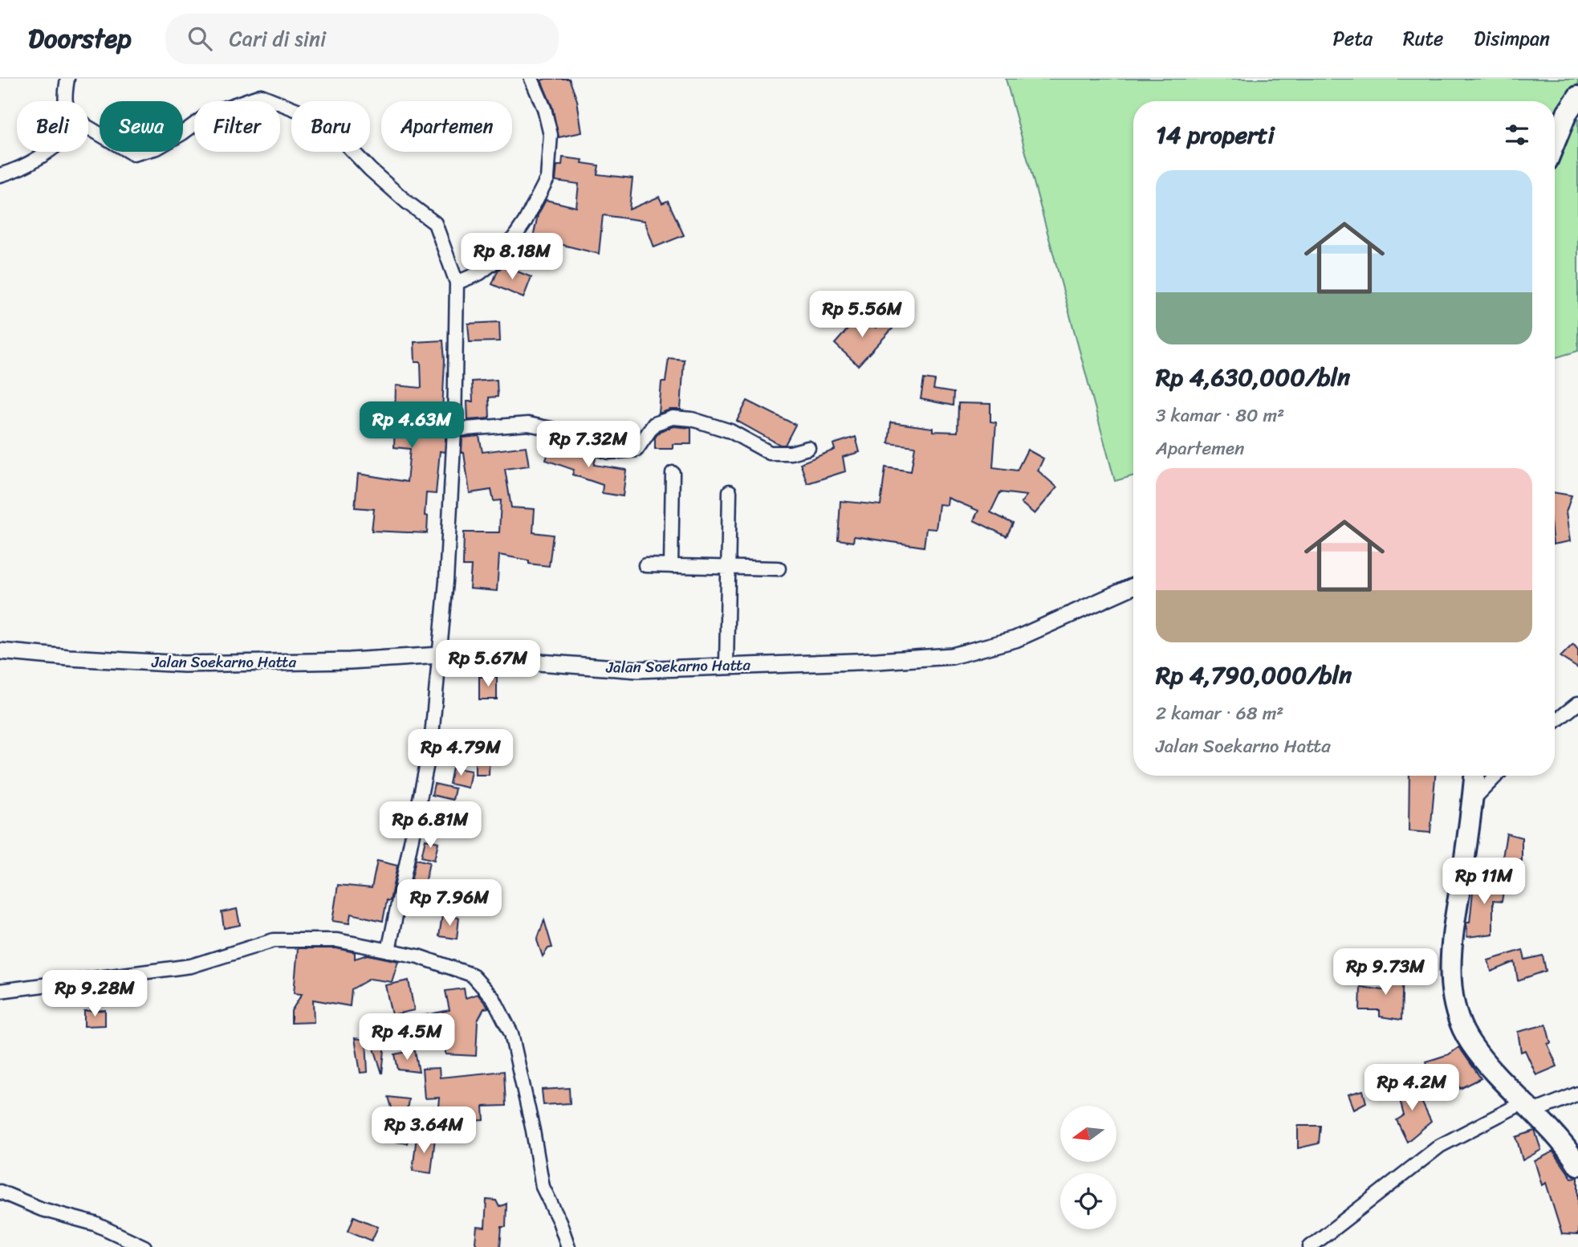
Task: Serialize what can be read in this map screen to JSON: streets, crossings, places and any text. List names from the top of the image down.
{
  "streets": {
    "street": ["Jalan Soekarno Hatta"]
  },
  "north": "left",
  "page": {
    "header": "Doorstep",
    "search": "Cari di sini",
    "nav": ["Peta", "Rute", "Disimpan"],
    "chip": [
      "Beli",
      "Sewa",
      "Filter",
      "Baru",
      "Apartemen"
    ],
    "heading": "14 properti",
    "list": [
      {
        "name": "Rp 4,630,000/bln",
        "note": "3 kamar · 80 m² · Apartemen"
      },
      {
        "name": "Rp 4,790,000/bln",
        "note": "2 kamar · 68 m² · Jalan Soekarno Hatta"
      }
    ],
    "price": [
      "Rp 8.18M",
      "Rp 5.56M",
      "Rp 4.63M",
      "Rp 7.32M",
      "Rp 5.67M",
      "Rp 4.79M",
      "Rp 6.81M",
      "Rp 11M",
      "Rp 7.96M",
      "Rp 9.73M",
      "Rp 9.28M",
      "Rp 4.5M",
      "Rp 4.2M",
      "Rp 3.64M"
    ]
  }
}
